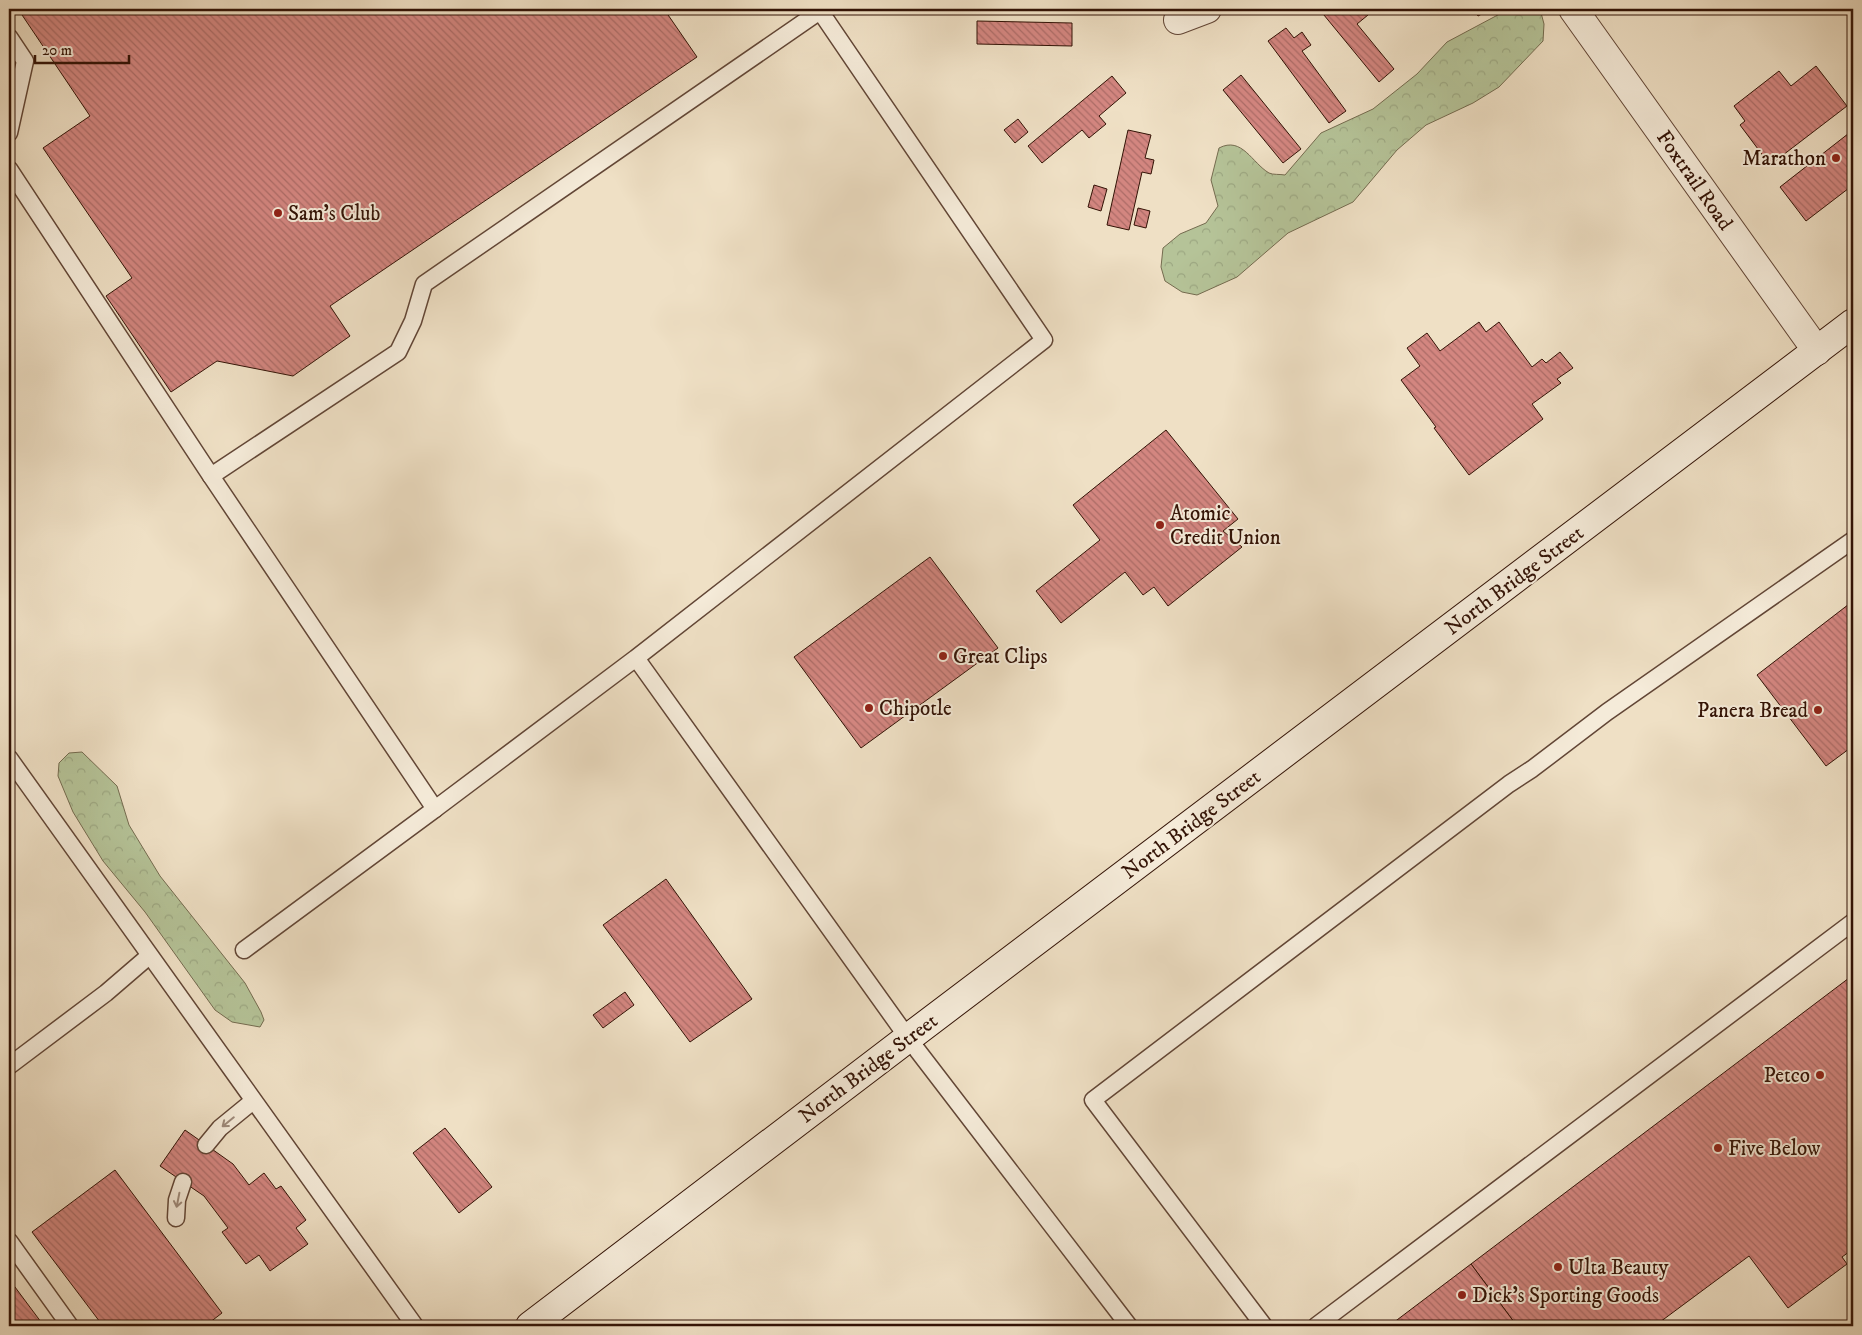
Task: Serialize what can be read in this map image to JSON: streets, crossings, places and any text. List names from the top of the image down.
{
  "streets": {
    "main road": ["Foxtrail Road", "North Bridge Street"]
  },
  "crossings": [
    ["Foxtrail Road", "North Bridge Street"]
  ],
  "places": [
    "Marathon",
    "Sam's Club",
    "Atomic Credit Union",
    "Great Clips",
    "Chipotle",
    "Panera Bread",
    "Petco",
    "Five Below",
    "Ulta Beauty",
    "Dick's Sporting Goods"
  ],
  "scale_bar": "20 m"
}
